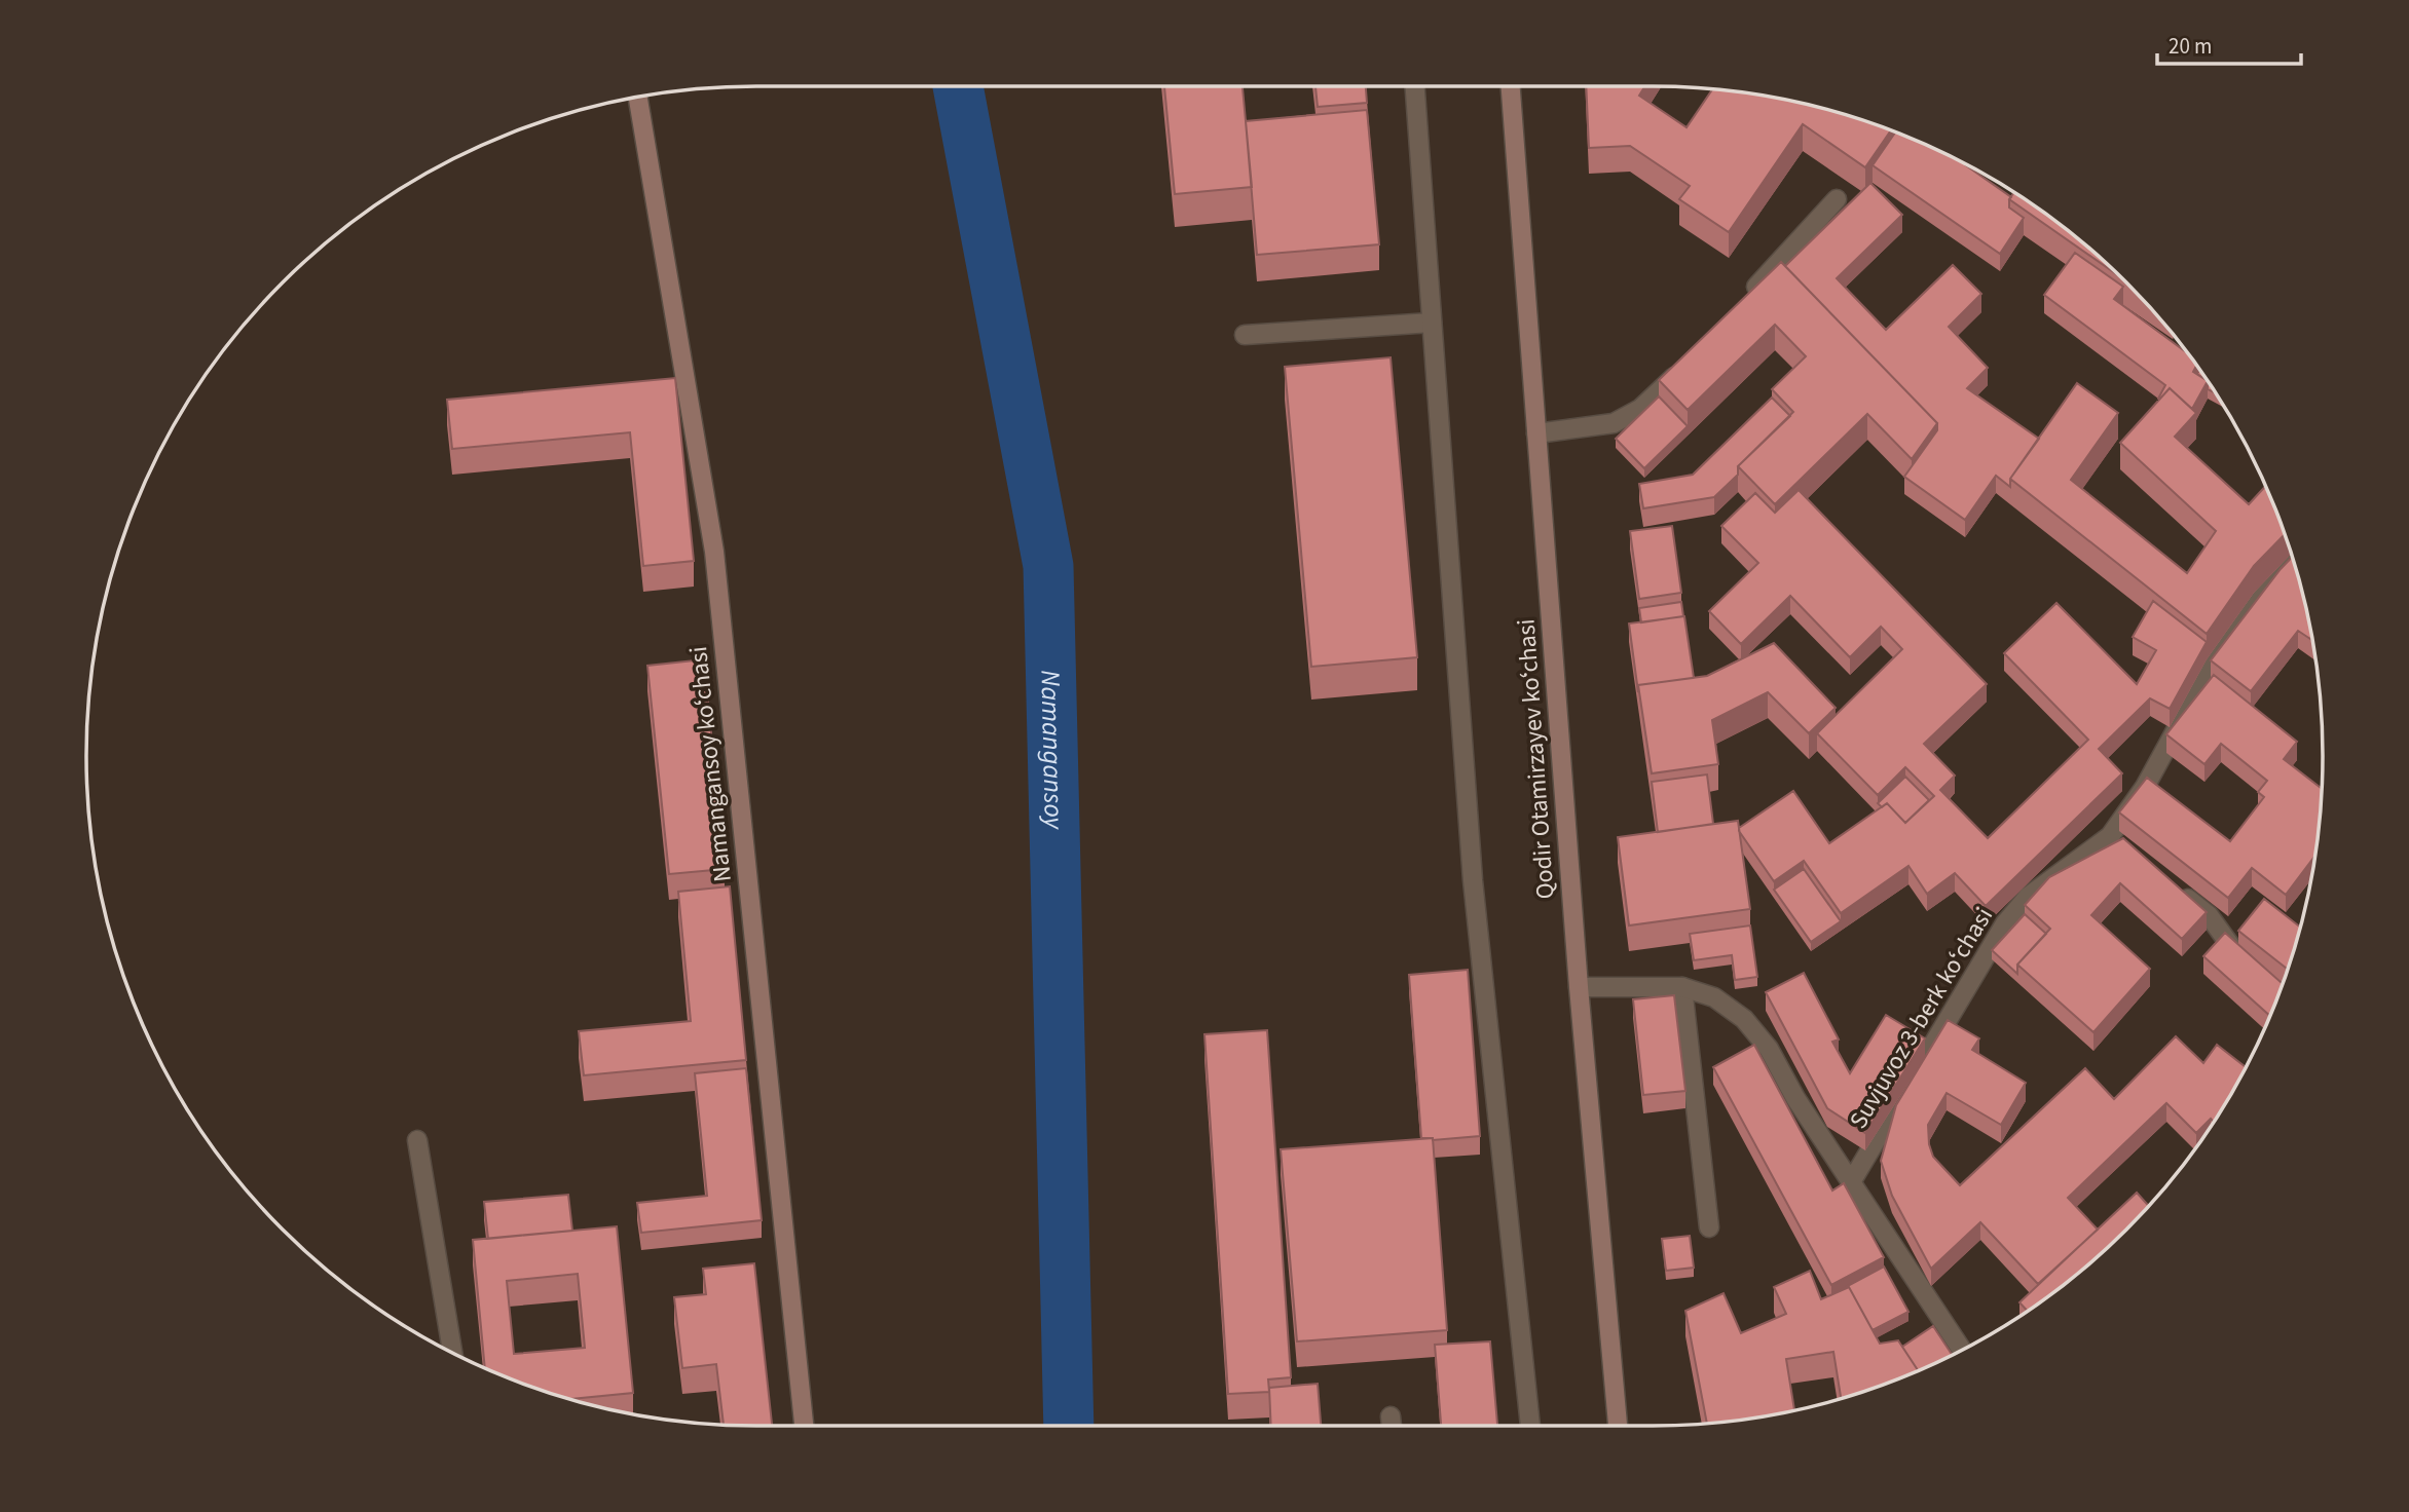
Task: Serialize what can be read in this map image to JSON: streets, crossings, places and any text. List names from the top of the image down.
{
  "streets": {
    "main road": ["Qodir Otamirzayev koʻchasi", "Namangansoy koʻchasi"],
    "street": ["Suvjuvoz 3-berk koʻchasi"]
  },
  "water": ["Namangansoy"],
  "scale_bar": "20 m"
}
